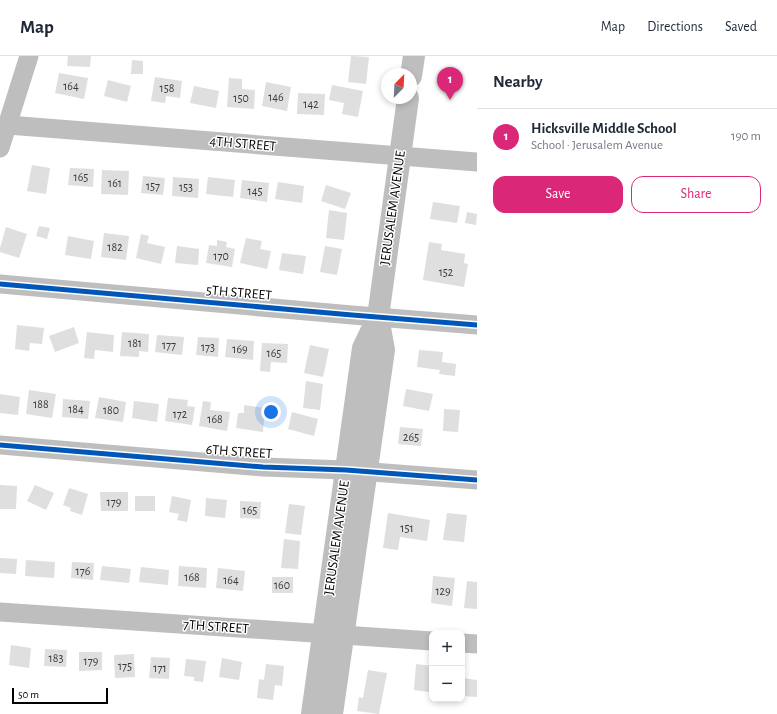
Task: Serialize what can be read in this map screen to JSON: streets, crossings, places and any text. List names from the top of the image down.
{
  "streets": {
    "main road": ["JERUSALEM AVENUE"],
    "street": [
      "4TH STREET",
      "5TH STREET",
      "6TH STREET",
      "7TH STREET"
    ]
  },
  "crossings": [
    ["4TH STREET", "JERUSALEM AVENUE"],
    ["JERUSALEM AVENUE", "5TH STREET"],
    ["JERUSALEM AVENUE", "6TH STREET"],
    ["JERUSALEM AVENUE", "7TH STREET"]
  ],
  "house_numbers": [
    "164",
    "158",
    "146",
    "150",
    "142",
    "165",
    "161",
    "157",
    "153",
    "145",
    "182",
    "170",
    "152",
    "181",
    "177",
    "173",
    "169",
    "165",
    "188",
    "184",
    "180",
    "172",
    "168",
    "265",
    "179",
    "165",
    "151",
    "176",
    "168",
    "164",
    "160",
    "129",
    "183",
    "179",
    "175",
    "171"
  ],
  "scale_bar": "50 m",
  "north": "top right",
  "page": {
    "header": "Map",
    "nav": ["Map", "Directions", "Saved"],
    "heading": "Nearby",
    "pins": "1",
    "list": [
      {
        "mark": "1",
        "name": "Hicksville Middle School",
        "note": "School · Jerusalem Avenue",
        "value": "190 m"
      }
    ],
    "buttons": ["Save", "Share"],
    "map_buttons": ["+", "−"],
    "scale": "50 m"
  }
}
